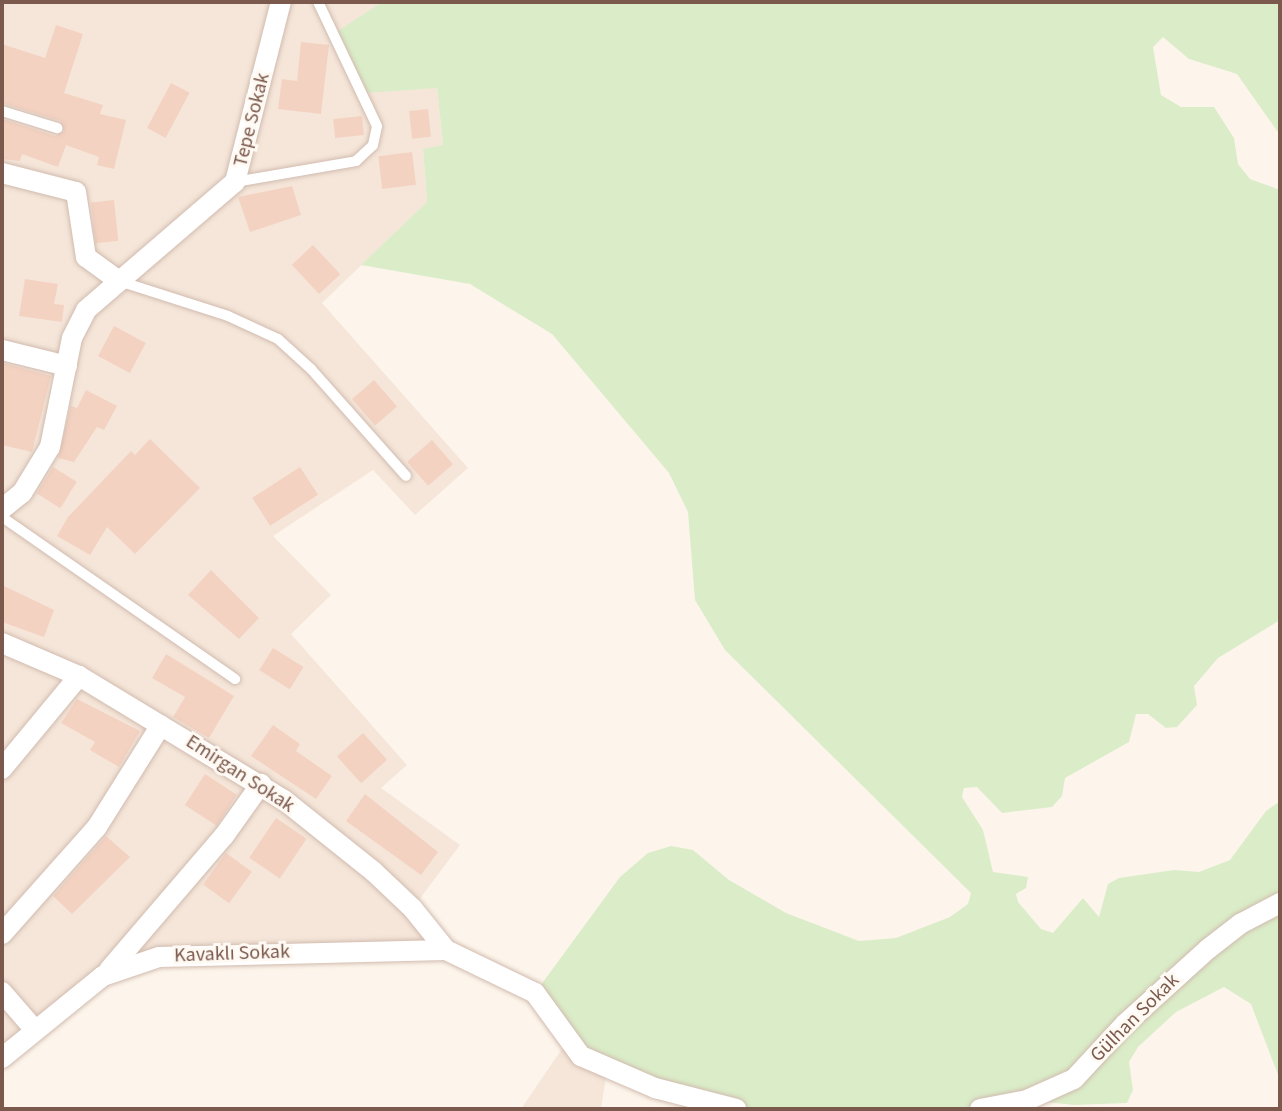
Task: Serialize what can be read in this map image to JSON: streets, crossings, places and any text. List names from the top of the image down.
{
  "streets": {
    "street": [
      "Tepe Sokak",
      "Emirgan Sokak",
      "Kavaklı Sokak",
      "Gülhan Sokak"
    ]
  },
  "crossings": [
    ["Emirgan Sokak", "Kavaklı Sokak"]
  ]
}
